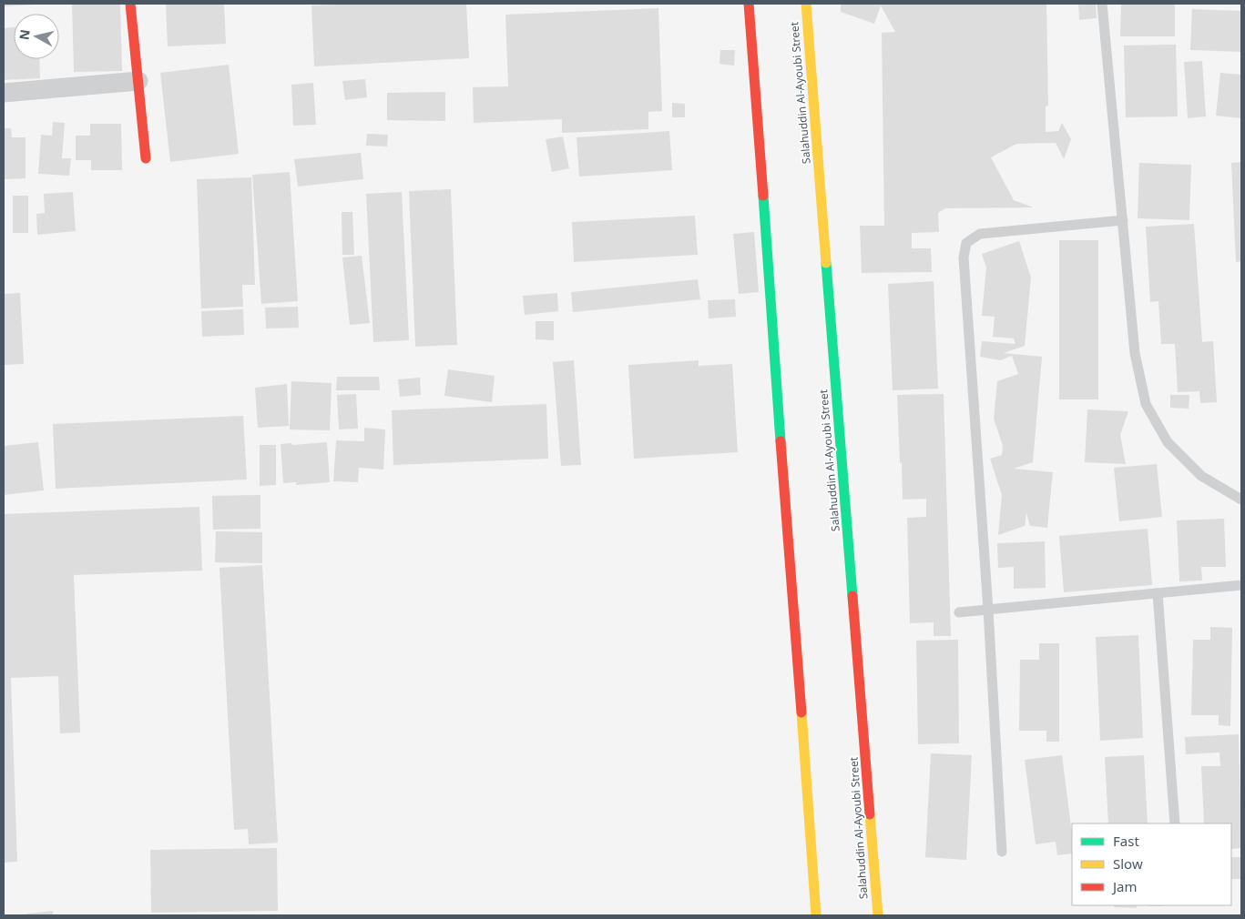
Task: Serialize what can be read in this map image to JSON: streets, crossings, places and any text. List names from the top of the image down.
{
  "streets": {
    "street": ["Salahuddin Al-Ayoubi Street"]
  },
  "legend": ["Fast", "Slow", "Jam"],
  "north": "left"
}
